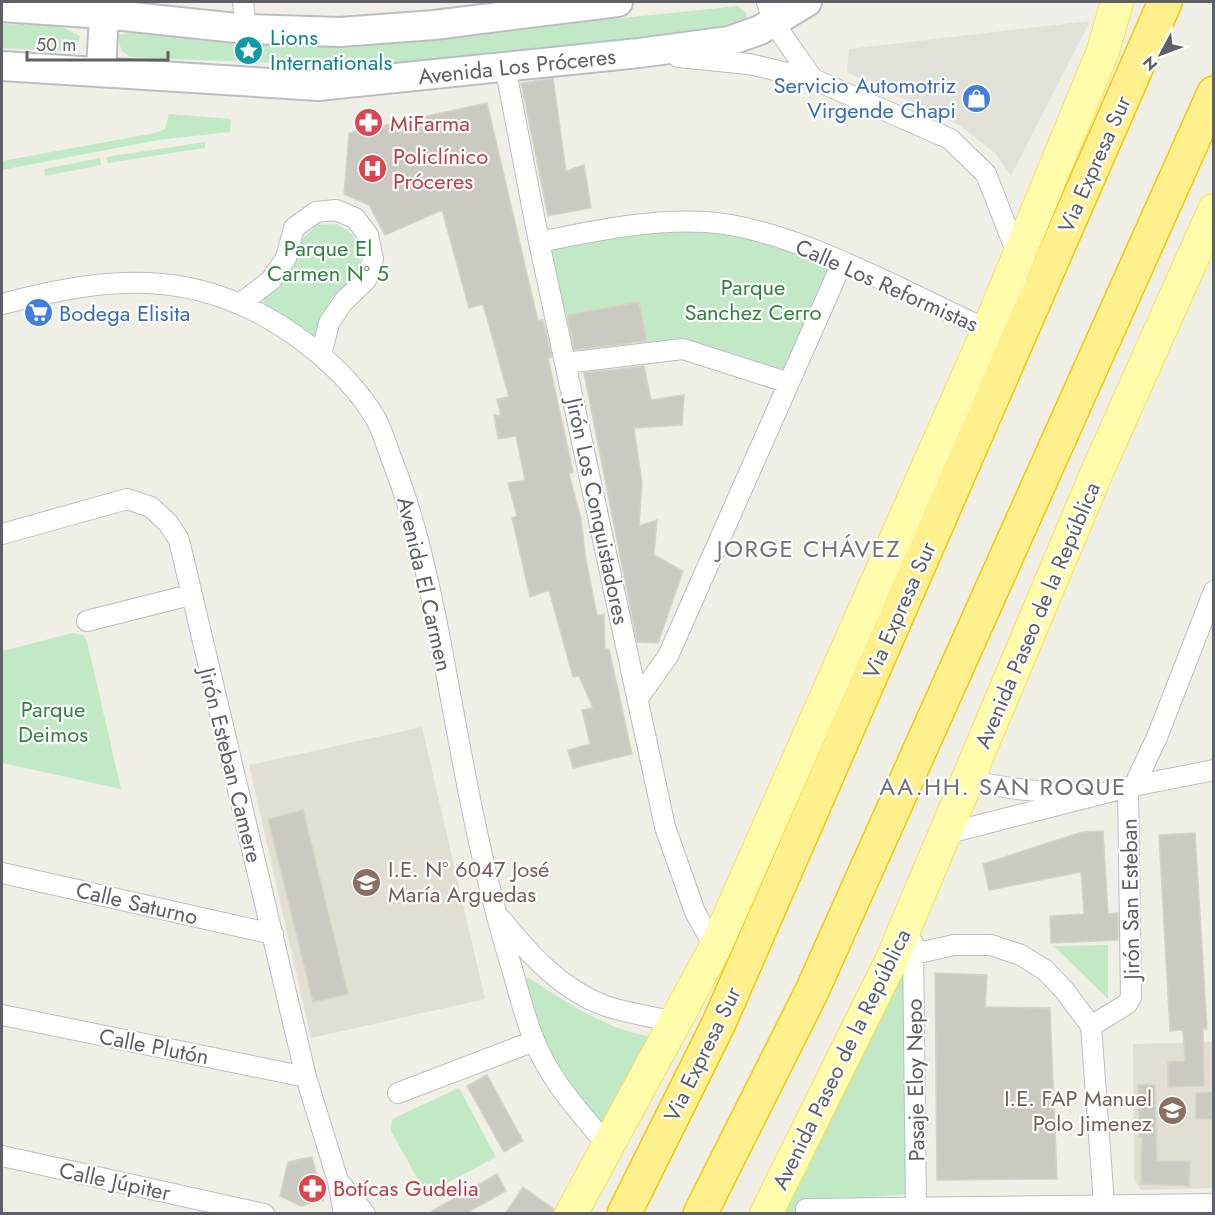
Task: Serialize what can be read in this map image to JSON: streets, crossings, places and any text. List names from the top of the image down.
{
  "streets": {
    "highway": ["Via Expresa Sur"],
    "main road": ["Avenida Los Próceres", "Avenida Paseo de la República"],
    "street": [
      "Calle Los Reformistas",
      "Jirón Los Conquistadores",
      "Avenida El Carmen",
      "Jirón Esteban Camere",
      "Jirón San Esteban",
      "Calle Saturno",
      "Calle Plutón",
      "Pasaje Eloy Nepo",
      "Calle Júpiter"
    ]
  },
  "crossings": [
    ["Avenida Los Próceres", "Jirón Los Conquistadores"],
    ["Calle Los Reformistas", "Jirón Los Conquistadores"],
    ["Avenida Paseo de la República", "Pasaje Eloy Nepo"],
    ["Jirón Esteban Camere", "Calle Saturno"],
    ["Jirón Esteban Camere", "Calle Plutón"]
  ],
  "districts": ["JORGE CHÁVEZ", "AA.HH. SAN ROQUE"],
  "parks": ["Parque El Carmen N° 5", "Parque Sanchez Cerro", "Parque Deimos"],
  "places": {
    "place": ["Lions Internationals"],
    "shop": ["Servicio Automotriz Virgende Chapi"],
    "pharmacy": ["MiFarma", "Botícas Gudelia"],
    "hospital": ["Policlínico Próceres"],
    "supermarket": ["Bodega Elisita"],
    "school or university": ["I.E. N° 6047 José María Arguedas", "I.E. FAP Manuel Polo Jimenez"]
  },
  "scale_bar": "50 m",
  "north": "bottom left"
}
